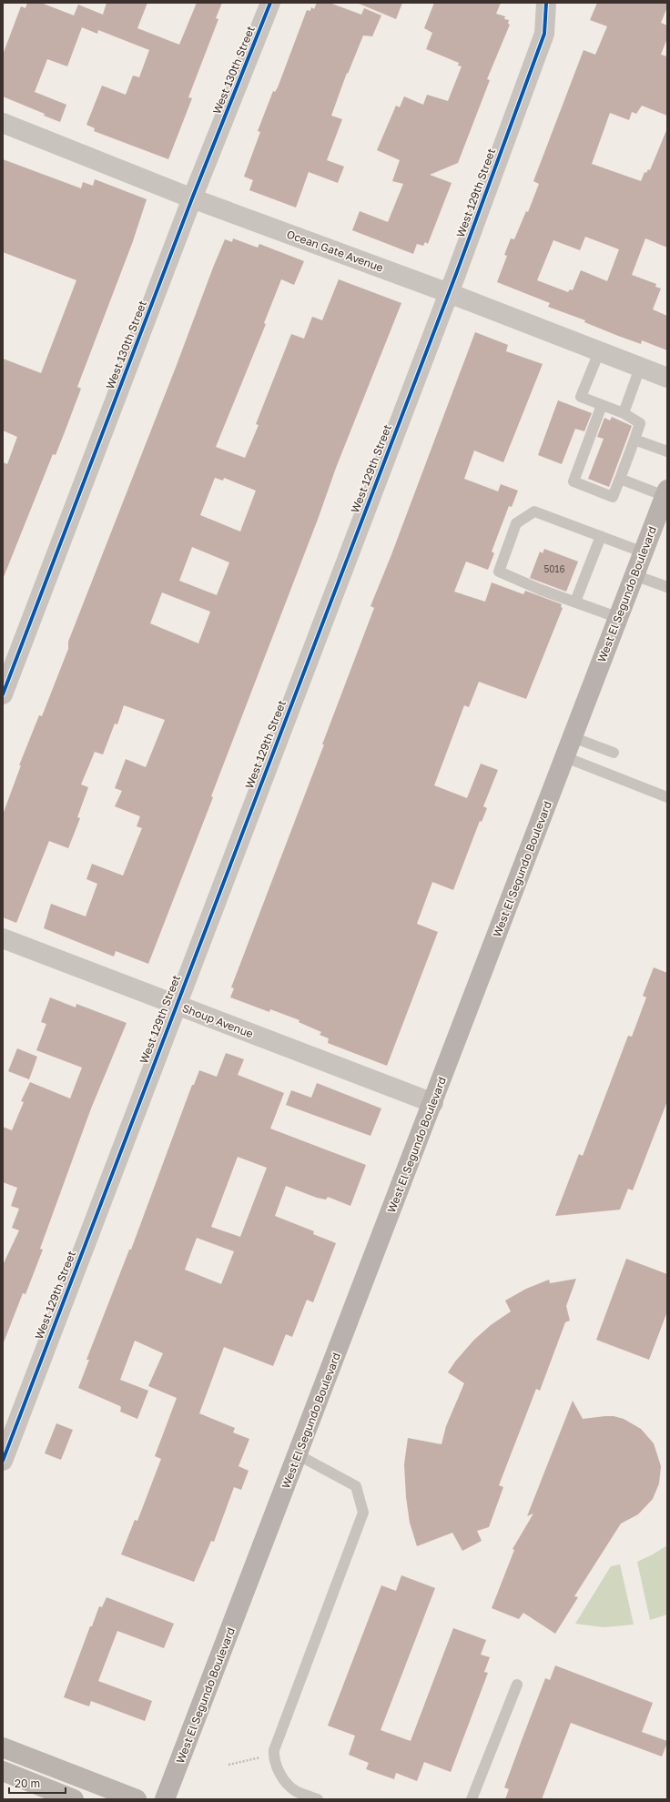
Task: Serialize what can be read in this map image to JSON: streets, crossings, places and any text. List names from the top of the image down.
{
  "streets": {
    "main road": ["West El Segundo Boulevard"],
    "street": [
      "West 130th Street",
      "West 129th Street",
      "Ocean Gate Avenue",
      "Shoup Avenue"
    ]
  },
  "crossings": [
    ["West 130th Street", "Ocean Gate Avenue"],
    ["West 129th Street", "Ocean Gate Avenue"],
    ["West 129th Street", "Shoup Avenue"],
    ["West El Segundo Boulevard", "Shoup Avenue"]
  ],
  "house_numbers": ["5016"],
  "scale_bar": "20 m"
}
